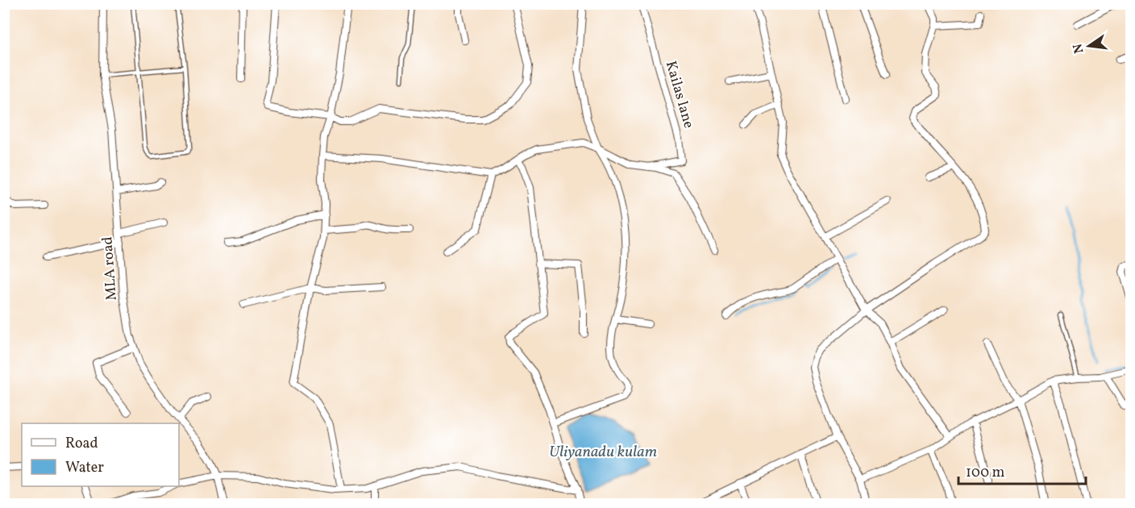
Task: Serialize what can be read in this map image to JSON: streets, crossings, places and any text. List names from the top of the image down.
{
  "streets": {
    "street": ["Kailas lane", "MLA road"]
  },
  "water": ["Uliyanadu kulam"],
  "legend": ["Road", "Water"],
  "scale_bar": "100 m",
  "north": "left"
}
